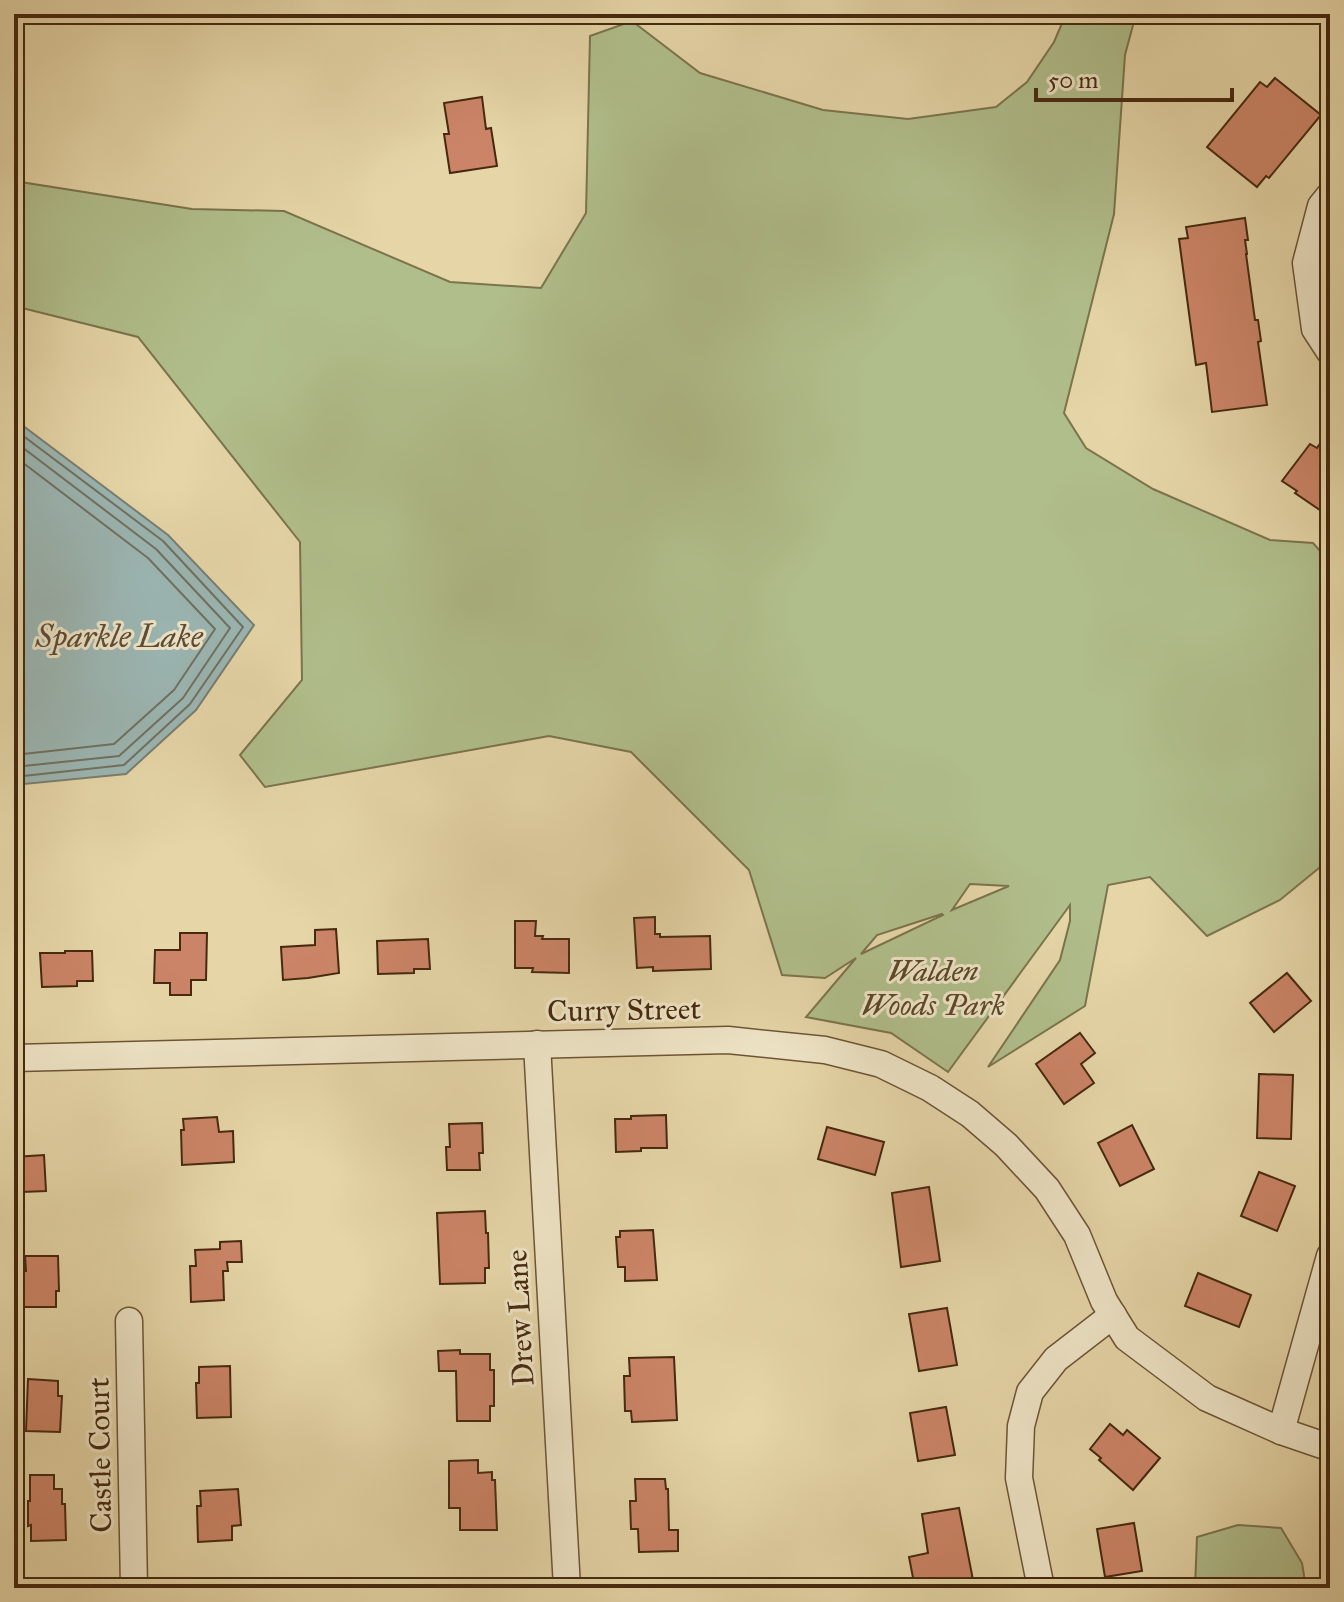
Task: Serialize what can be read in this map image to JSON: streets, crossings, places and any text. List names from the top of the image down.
{
  "streets": {
    "street": ["Curry Street", "Drew Lane", "Castle Court"]
  },
  "crossings": [
    ["Curry Street", "Drew Lane"]
  ],
  "water": ["Sparkle Lake"],
  "parks": ["Walden Woods Park"],
  "scale_bar": "50 m"
}
